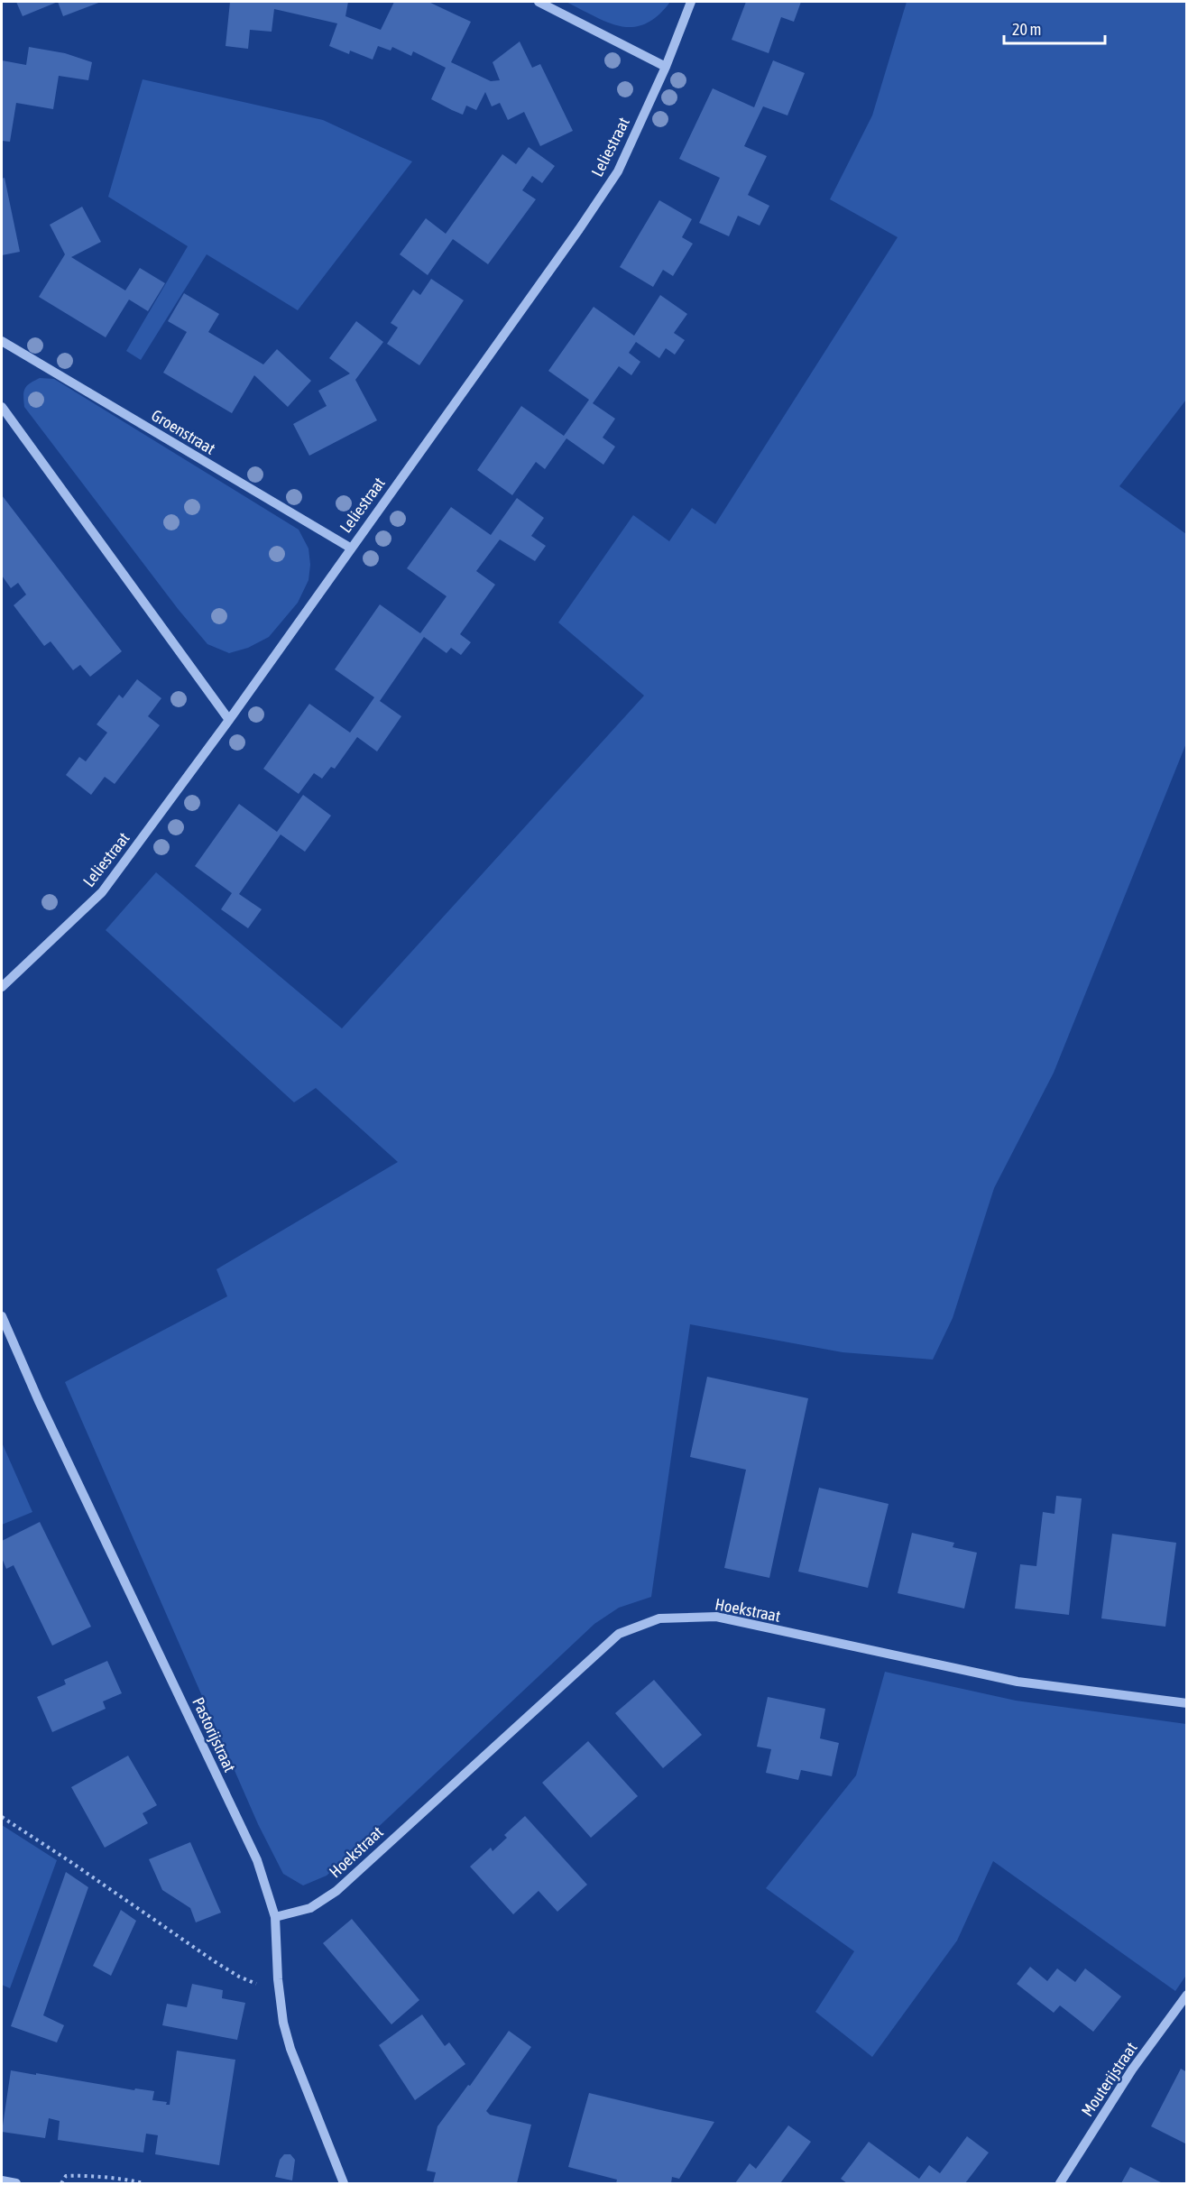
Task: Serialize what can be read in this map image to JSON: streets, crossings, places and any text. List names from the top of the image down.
{
  "streets": {
    "street": [
      "Leliestraat",
      "Groenstraat",
      "Hoekstraat",
      "Pastorijstraat",
      "Mouterijstraat"
    ]
  },
  "crossings": [
    ["Leliestraat", "Groenstraat"],
    ["Hoekstraat", "Pastorijstraat"]
  ],
  "scale_bar": "20 m"
}
